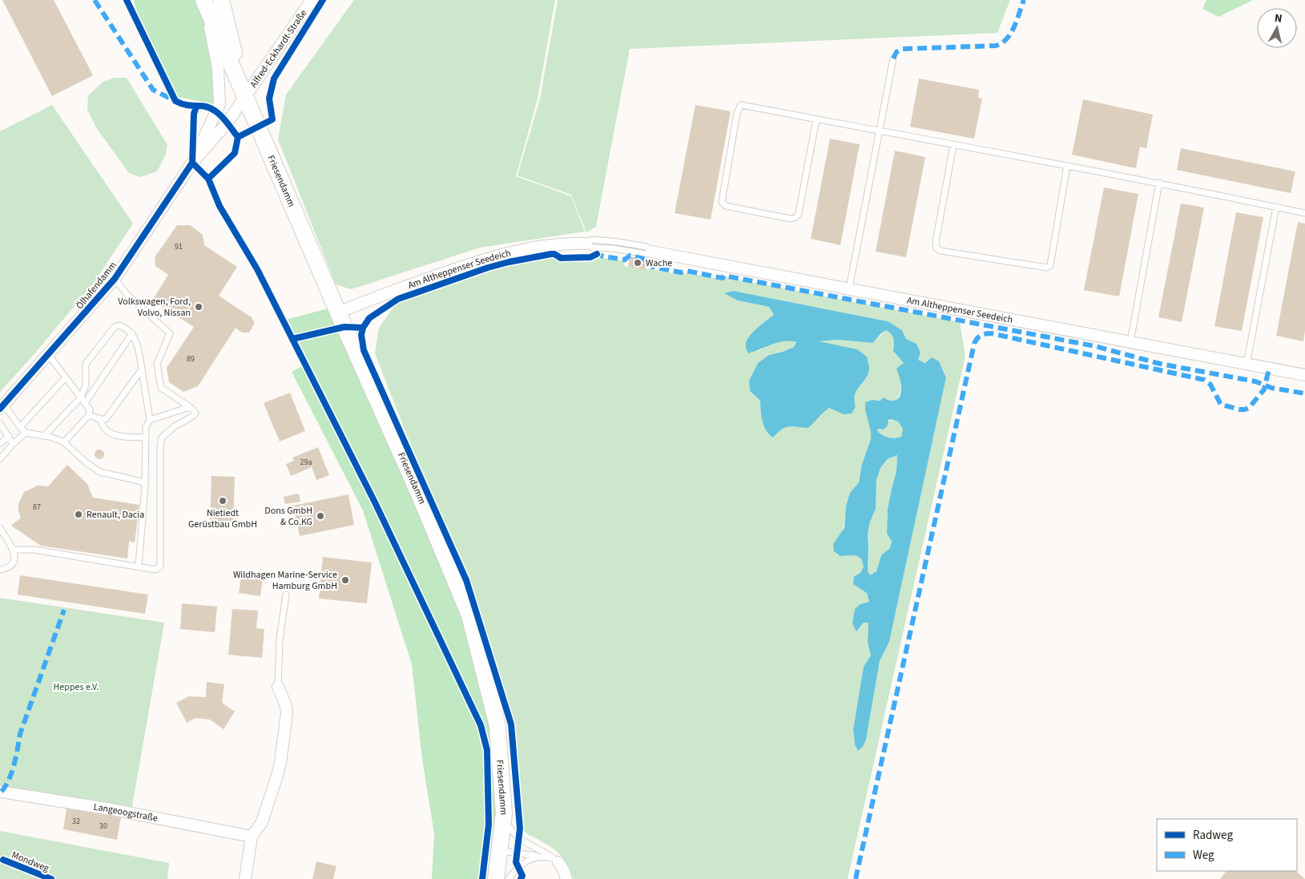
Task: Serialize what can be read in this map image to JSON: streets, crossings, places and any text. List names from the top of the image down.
{
  "streets": {
    "main road": ["Friesendamm"],
    "street": [
      "Alfred-Eckhardt-Straße",
      "Am Altheppenser Seedeich",
      "Ölhafendamm",
      "Langeoogstraße"
    ],
    "cycle path": ["Mondweg"]
  },
  "crossings": [
    ["Alfred-Eckhardt-Straße", "Friesendamm"],
    ["Alfred-Eckhardt-Straße", "Ölhafendamm"],
    ["Friesendamm", "Am Altheppenser Seedeich"],
    ["Friesendamm", "Ölhafendamm"]
  ],
  "parks": ["Heppes e.V."],
  "places": [
    "Wache",
    "Volkswagen, Ford, Volvo, Nissan",
    "Nietiedt Gerüstbau GmbH",
    "Renault, Dacia",
    "Dons GmbH & Co.KG",
    "Wildhagen Marine-Service Hamburg GmbH"
  ],
  "house_numbers": [
    "91",
    "89",
    "29a",
    "87",
    "32",
    "30"
  ],
  "legend": ["Radweg", "Weg"],
  "north": "top"
}
